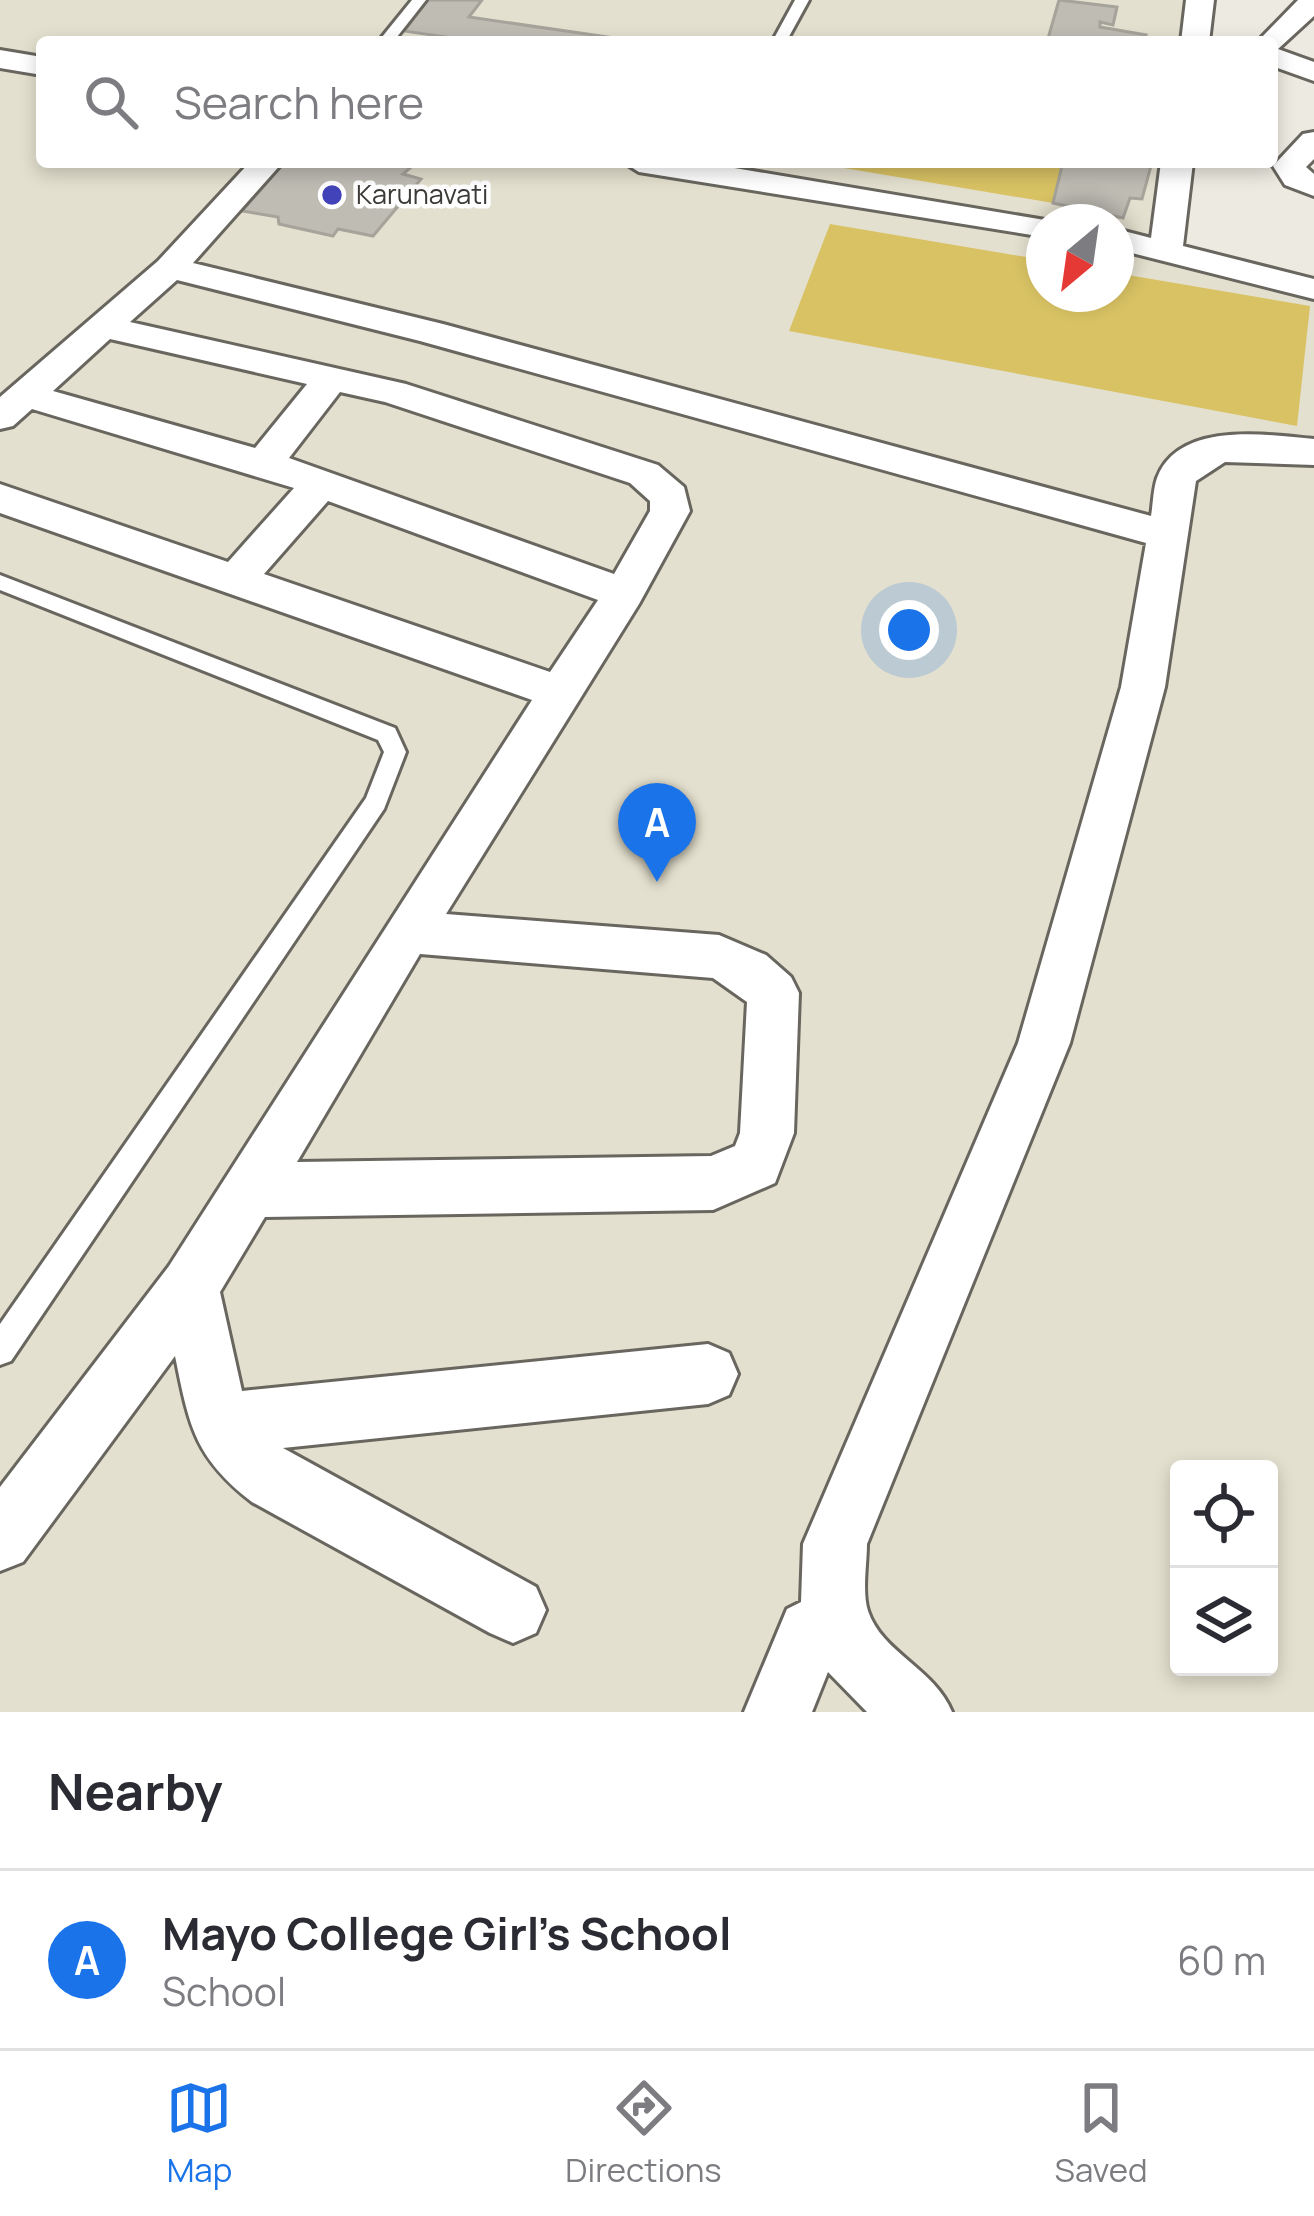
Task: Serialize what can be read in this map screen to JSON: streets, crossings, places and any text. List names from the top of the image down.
{
  "places": ["Karunavati"],
  "north": "bottom left",
  "page": {
    "search": "Search here",
    "pins": "A",
    "heading": "Nearby",
    "list": [
      {
        "mark": "A",
        "name": "Mayo College Girl's School",
        "note": "School",
        "value": "60 m"
      }
    ],
    "nav": ["Map", "Directions", "Saved"]
  }
}
